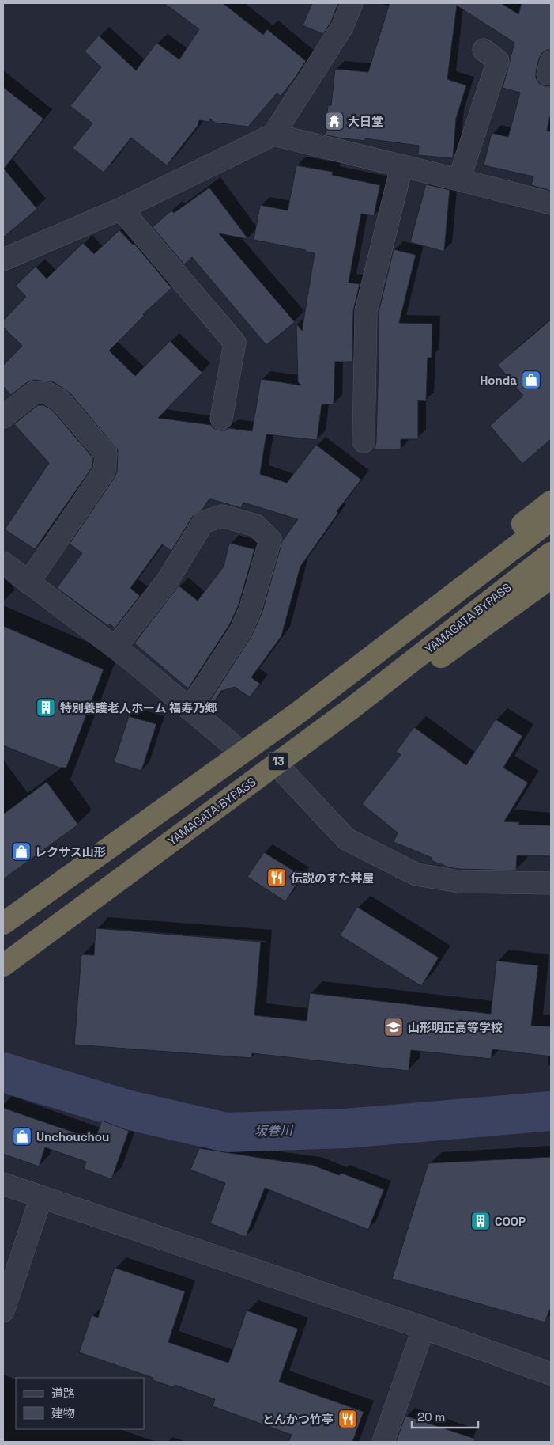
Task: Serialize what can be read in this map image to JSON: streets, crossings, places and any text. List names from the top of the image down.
{
  "streets": {
    "highway": ["YAMAGATA BYPASS", "13"]
  },
  "water": ["坂巻川"],
  "places": {
    "temple": ["大日堂"],
    "shop": ["Honda", "レクサス山形", "Unchouchou"],
    "building": ["特別養護老人ホーム 福寿乃郷", "COOP"],
    "restaurant": ["伝説のすた丼屋", "とんかつ竹亭"],
    "school or university": ["山形明正高等学校"]
  },
  "legend": ["道路", "建物"],
  "scale_bar": "20 m"
}
